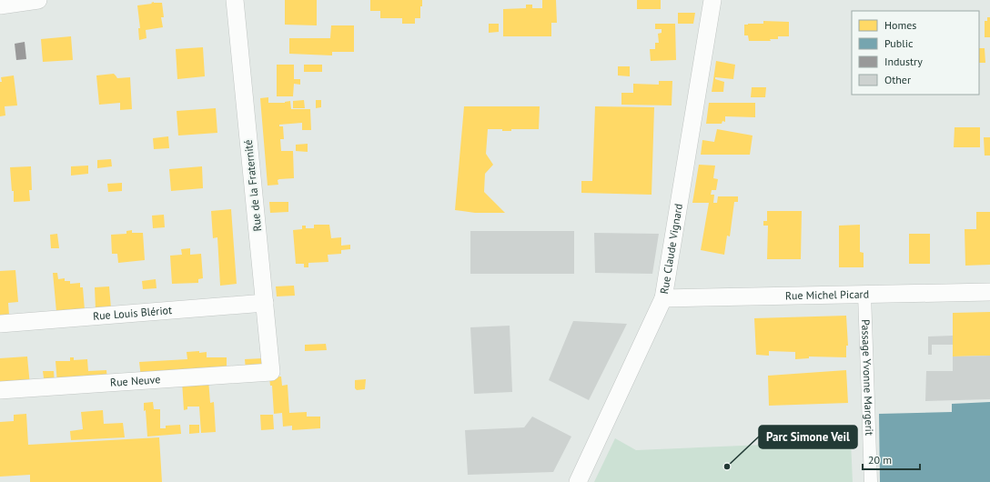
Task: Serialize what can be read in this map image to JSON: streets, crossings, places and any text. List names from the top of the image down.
{
  "streets": {
    "street": [
      "Rue de la Fraternité",
      "Rue Claude Vignard",
      "Rue Michel Picard",
      "Rue Louis Blériot",
      "Passage Yvonne Margerit",
      "Rue Neuve"
    ]
  },
  "crossings": [
    ["Rue de la Fraternité", "Rue Louis Blériot"],
    ["Rue de la Fraternité", "Rue Neuve"],
    ["Rue Claude Vignard", "Rue Michel Picard"],
    ["Rue Michel Picard", "Passage Yvonne Margerit"]
  ],
  "places": ["Parc Simone Veil"],
  "legend": [
    "Homes",
    "Public",
    "Industry",
    "Other"
  ],
  "scale_bar": "20 m"
}
